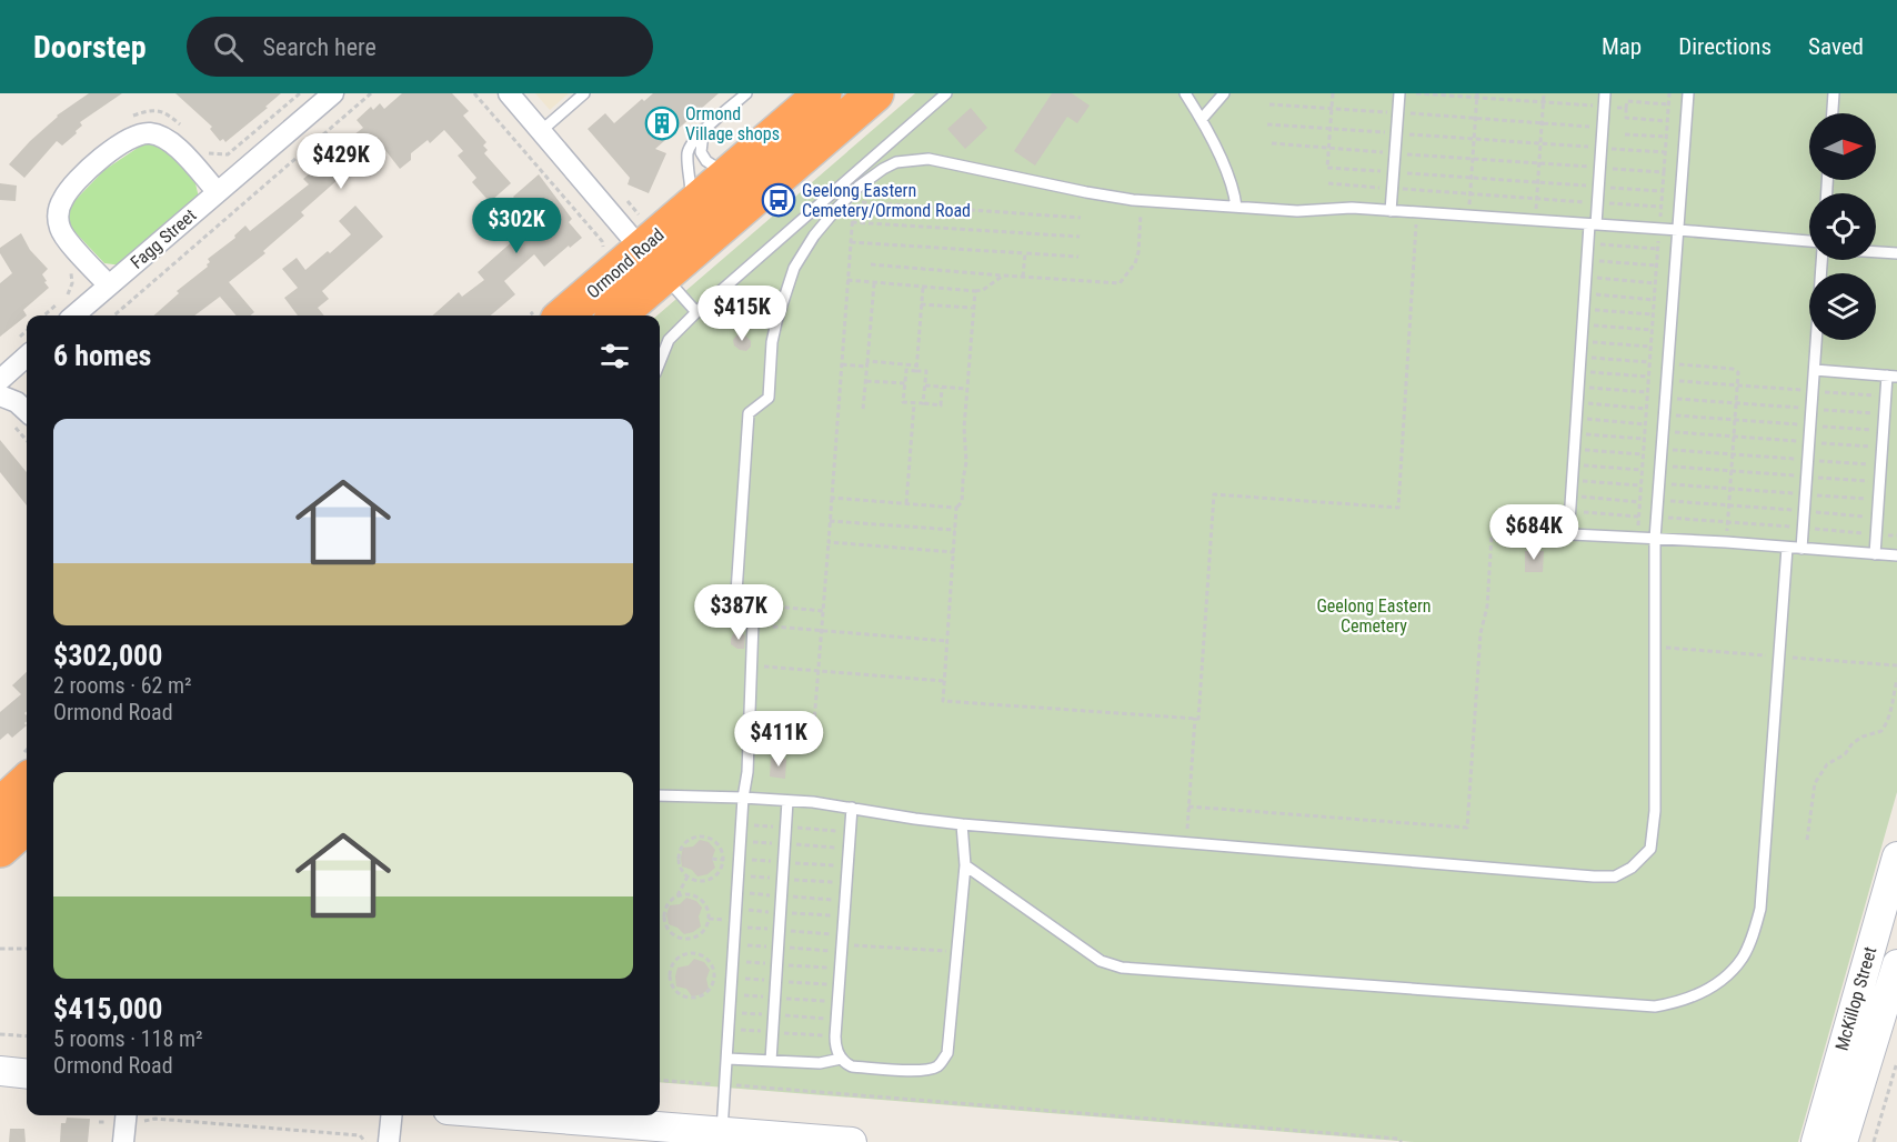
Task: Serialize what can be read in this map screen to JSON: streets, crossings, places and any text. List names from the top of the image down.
{
  "streets": {
    "highway": ["Ormond Road"],
    "street": ["Fagg Street", "McKillop Street"]
  },
  "parks": ["Geelong Eastern Cemetery"],
  "places": {
    "building": ["Ormond Village shops"],
    "bus stop": ["Geelong Eastern Cemetery/Ormond Road"]
  },
  "north": "right",
  "page": {
    "header": "Doorstep",
    "search": "Search here",
    "nav": ["Map", "Directions", "Saved"],
    "price": [
      "$429K",
      "$302K",
      "$415K",
      "$684K",
      "$387K",
      "$411K"
    ],
    "heading": "6 homes",
    "list": [
      {
        "name": "$302,000",
        "note": "2 rooms · 62 m² · Ormond Road"
      },
      {
        "name": "$415,000",
        "note": "5 rooms · 118 m² · Ormond Road"
      }
    ]
  }
}
